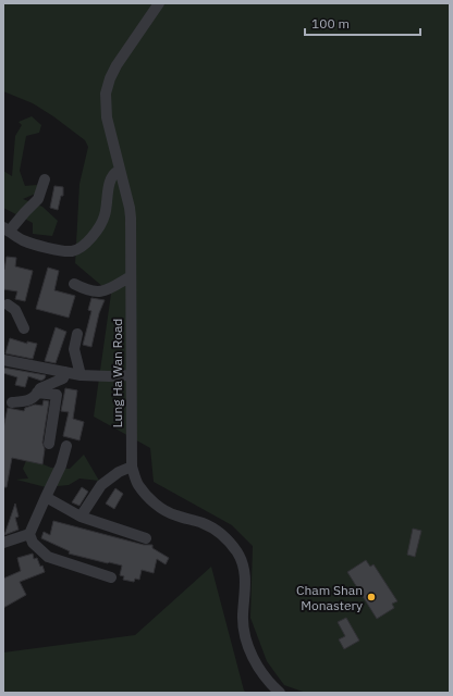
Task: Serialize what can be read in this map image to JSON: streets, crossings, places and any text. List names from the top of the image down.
{
  "streets": {
    "street": ["Lung Ha Wan Road"]
  },
  "places": ["Cham Shan Monastery"],
  "scale_bar": "100 m"
}
